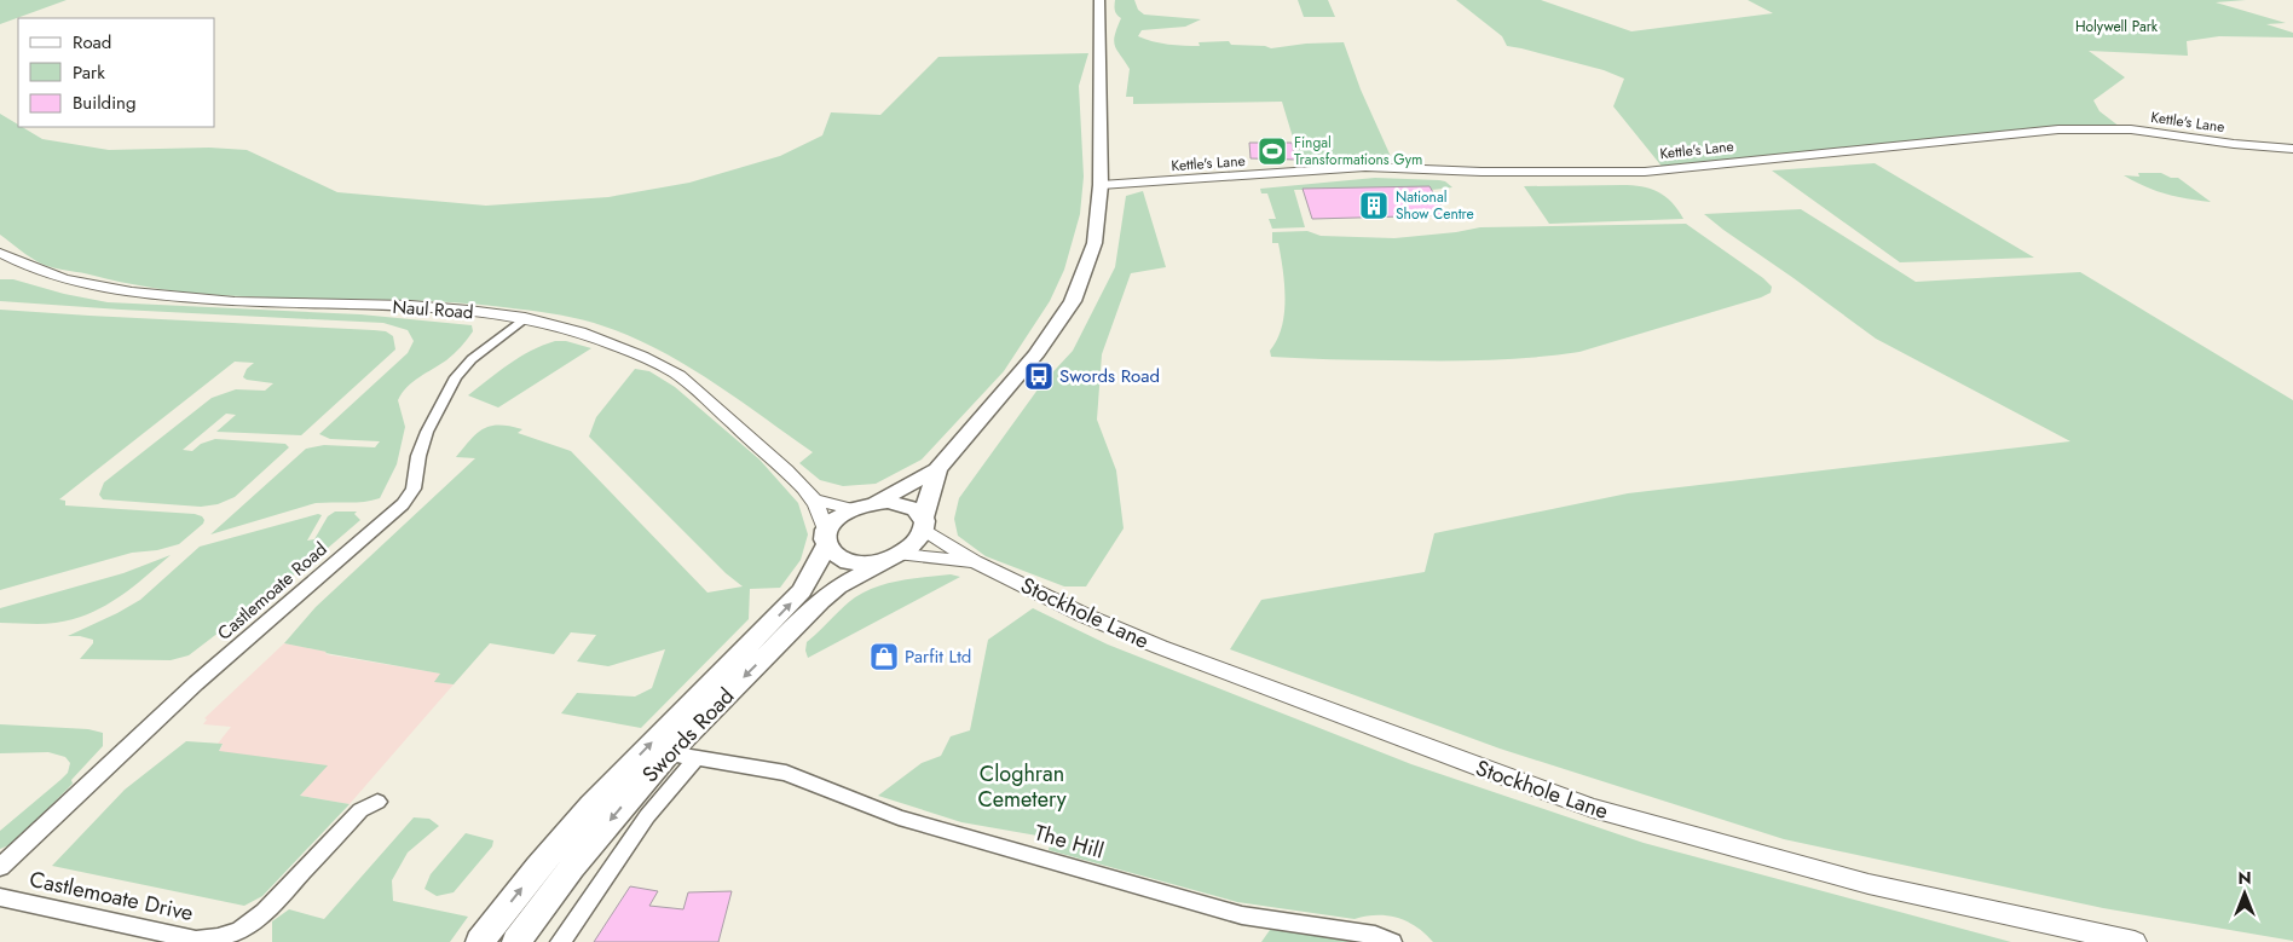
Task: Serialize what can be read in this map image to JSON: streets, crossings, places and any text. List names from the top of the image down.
{
  "streets": {
    "main road": ["Swords Road"],
    "street": [
      "Kettle's Lane",
      "Naul Road",
      "Castlemoate Road",
      "Stockhole Lane",
      "The Hill",
      "Castlemoate Drive"
    ]
  },
  "crossings": [
    ["Naul Road", "Castlemoate Road"],
    ["Naul Road", "Stockhole Lane"],
    ["Naul Road", "Swords Road"],
    ["Stockhole Lane", "Swords Road"],
    ["Swords Road", "The Hill"]
  ],
  "parks": ["Holywell Park", "Cloghran Cemetery"],
  "places": {
    "sports": ["Fingal Transformations Gym"],
    "building": ["National Show Centre"],
    "bus stop": ["Swords Road"],
    "shop": ["Parfit Ltd"]
  },
  "legend": ["Road", "Park", "Building"],
  "north": "top"
}
